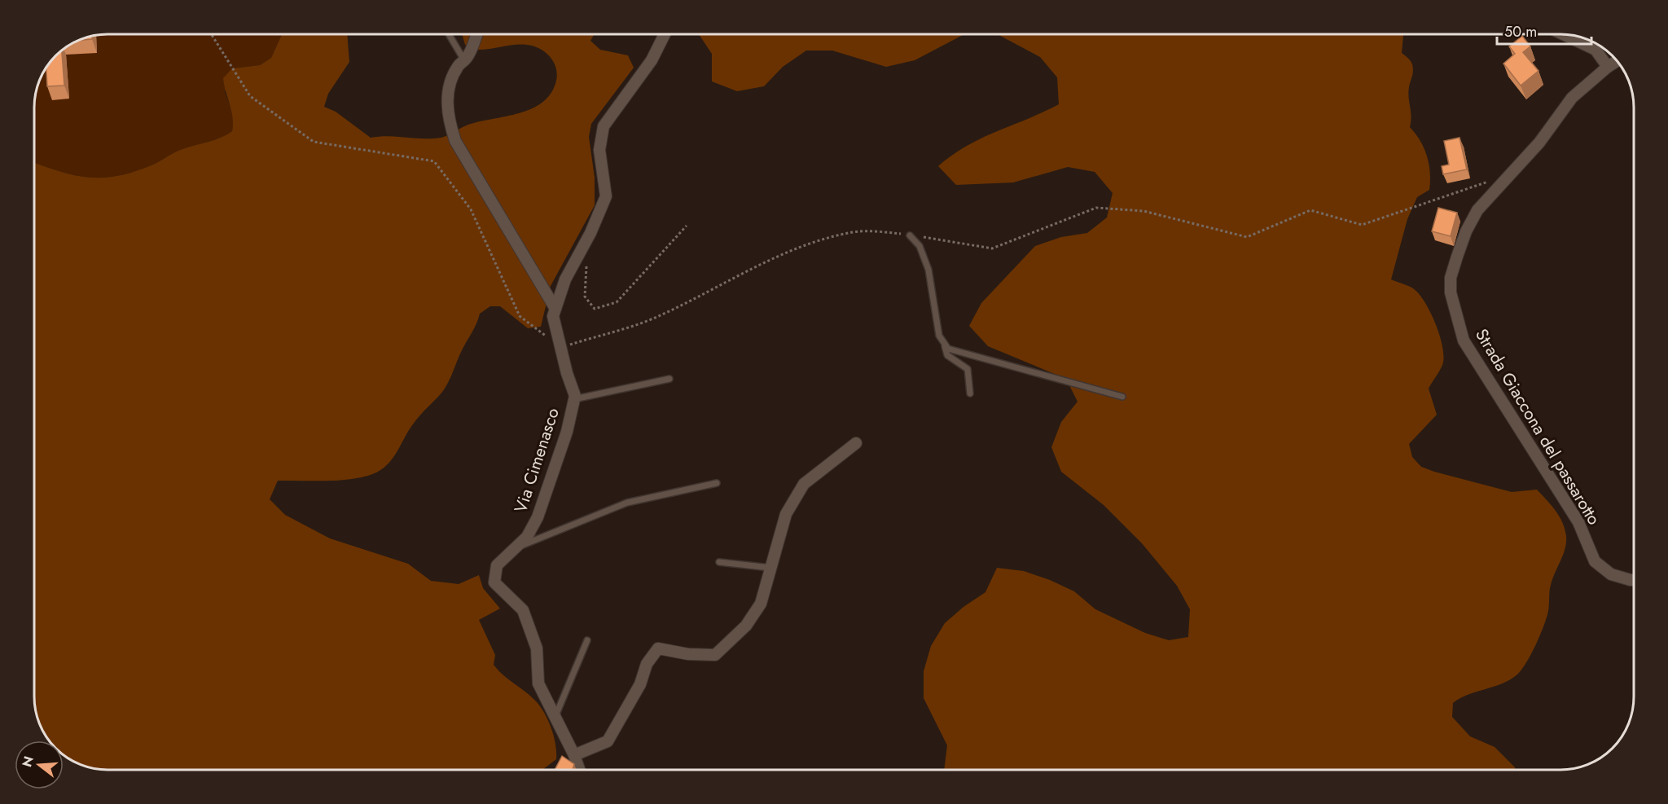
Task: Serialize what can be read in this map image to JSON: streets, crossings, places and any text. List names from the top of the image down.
{
  "streets": {
    "street": ["Strada Giaccona del passarotto", "Via Cimenasco"]
  },
  "scale_bar": "50 m",
  "north": "left"
}
